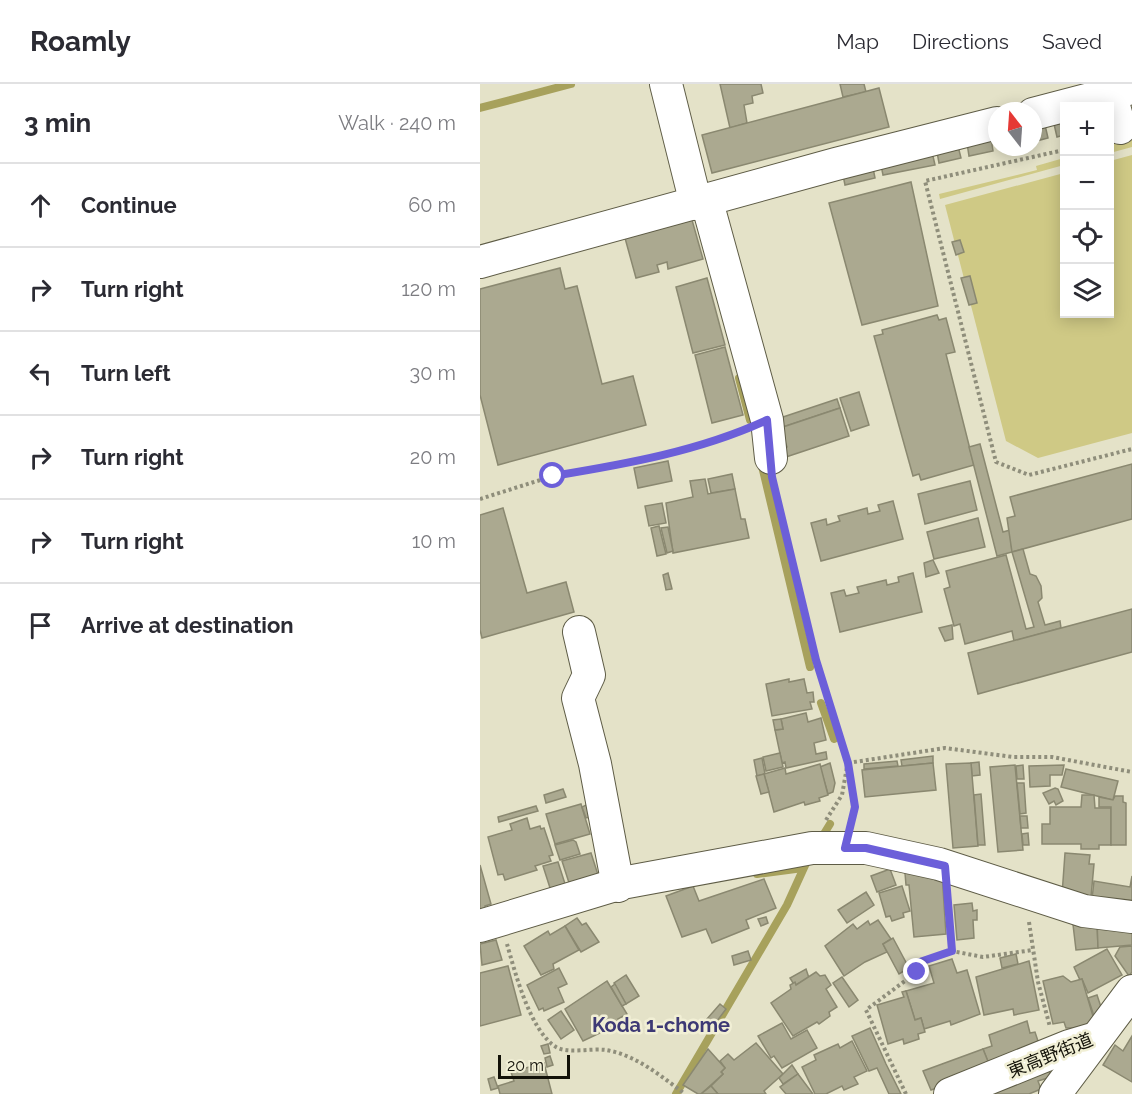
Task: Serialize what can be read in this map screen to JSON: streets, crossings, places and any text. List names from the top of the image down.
{
  "streets": {
    "street": ["東高野街道"]
  },
  "districts": ["Koda 1-chome"],
  "scale_bar": "20 m",
  "north": "top",
  "page": {
    "header": "Roamly",
    "nav": ["Map", "Directions", "Saved"],
    "heading": ["3 min", "Walk · 240 m"],
    "map_buttons": ["+", "−"],
    "list": [
      ["Continue", "60 m"],
      ["Turn right", "120 m"],
      ["Turn left", "30 m"],
      ["Turn right", "20 m"],
      ["Turn right", "10 m"],
      "Arrive at destination"
    ],
    "scale": "20 m"
  }
}
